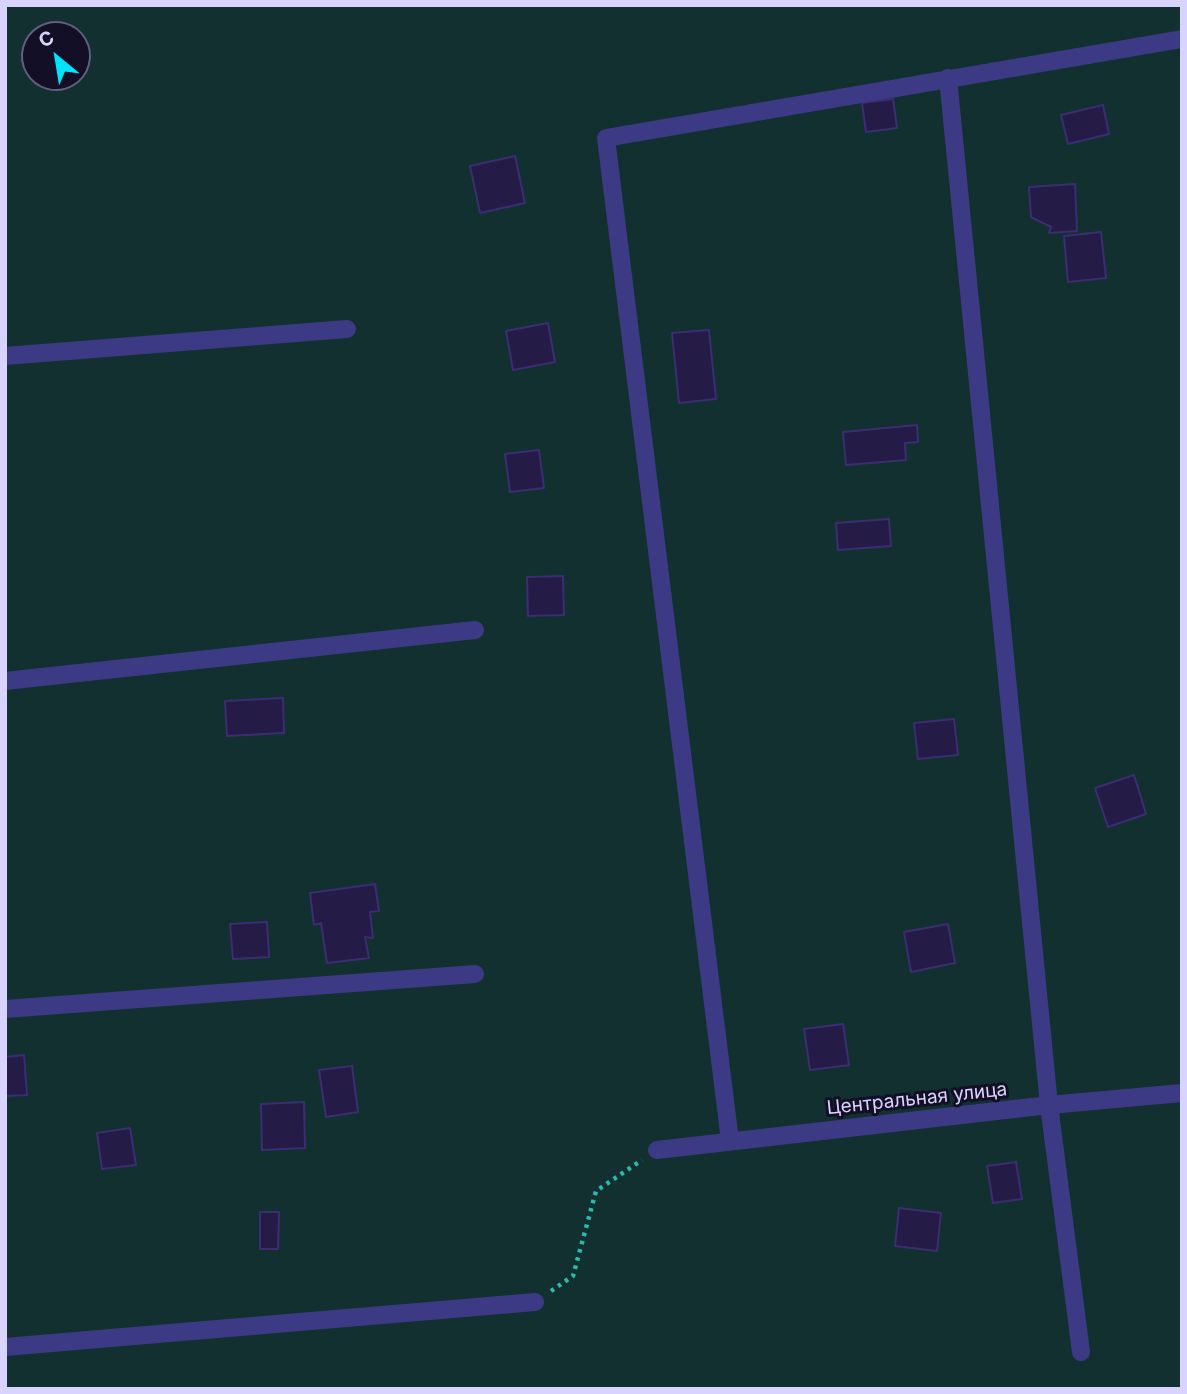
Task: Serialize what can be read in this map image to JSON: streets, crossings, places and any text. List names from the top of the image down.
{
  "streets": {
    "street": ["Центральная улица"]
  },
  "north": "top left"
}
